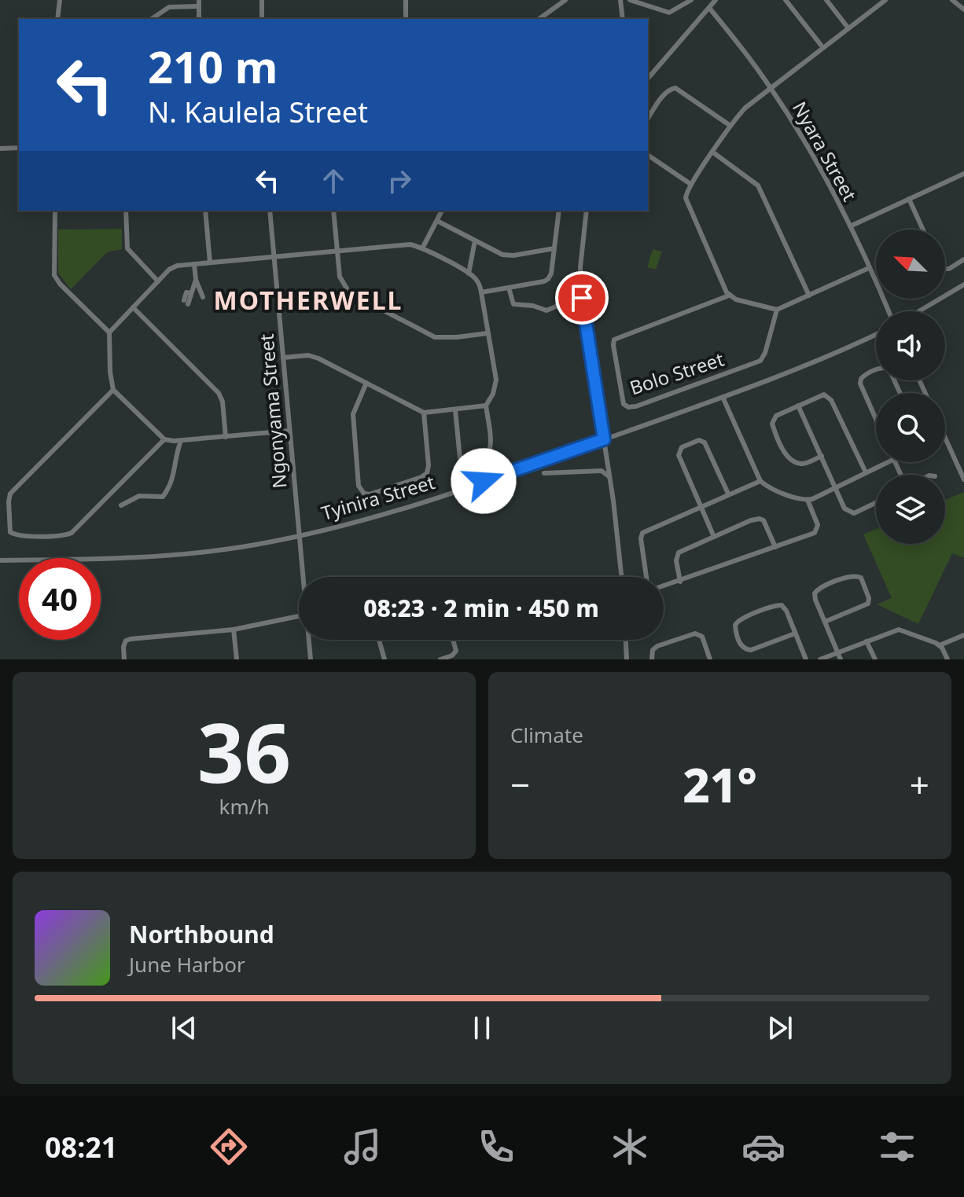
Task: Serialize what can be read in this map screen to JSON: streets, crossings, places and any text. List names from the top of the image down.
{
  "streets": {
    "street": [
      "Nyara Street",
      "Bolo Street",
      "Ngonyama Street",
      "Tyinira Street"
    ]
  },
  "crossings": [
    ["Ngonyama Street", "Tyinira Street"]
  ],
  "districts": ["MOTHERWELL"],
  "north": "top left",
  "page": {
    "turn": ["210 m", "N. Kaulela Street"],
    "limit": "40",
    "trip": "08:23 · 2 min · 450 m",
    "tile": [
      ["36", "km/h"],
      "Climate"
    ],
    "heat": ["−", "21°", "+"],
    "song": ["Northbound", "June Harbor"],
    "tabs": "08:21"
  }
}
